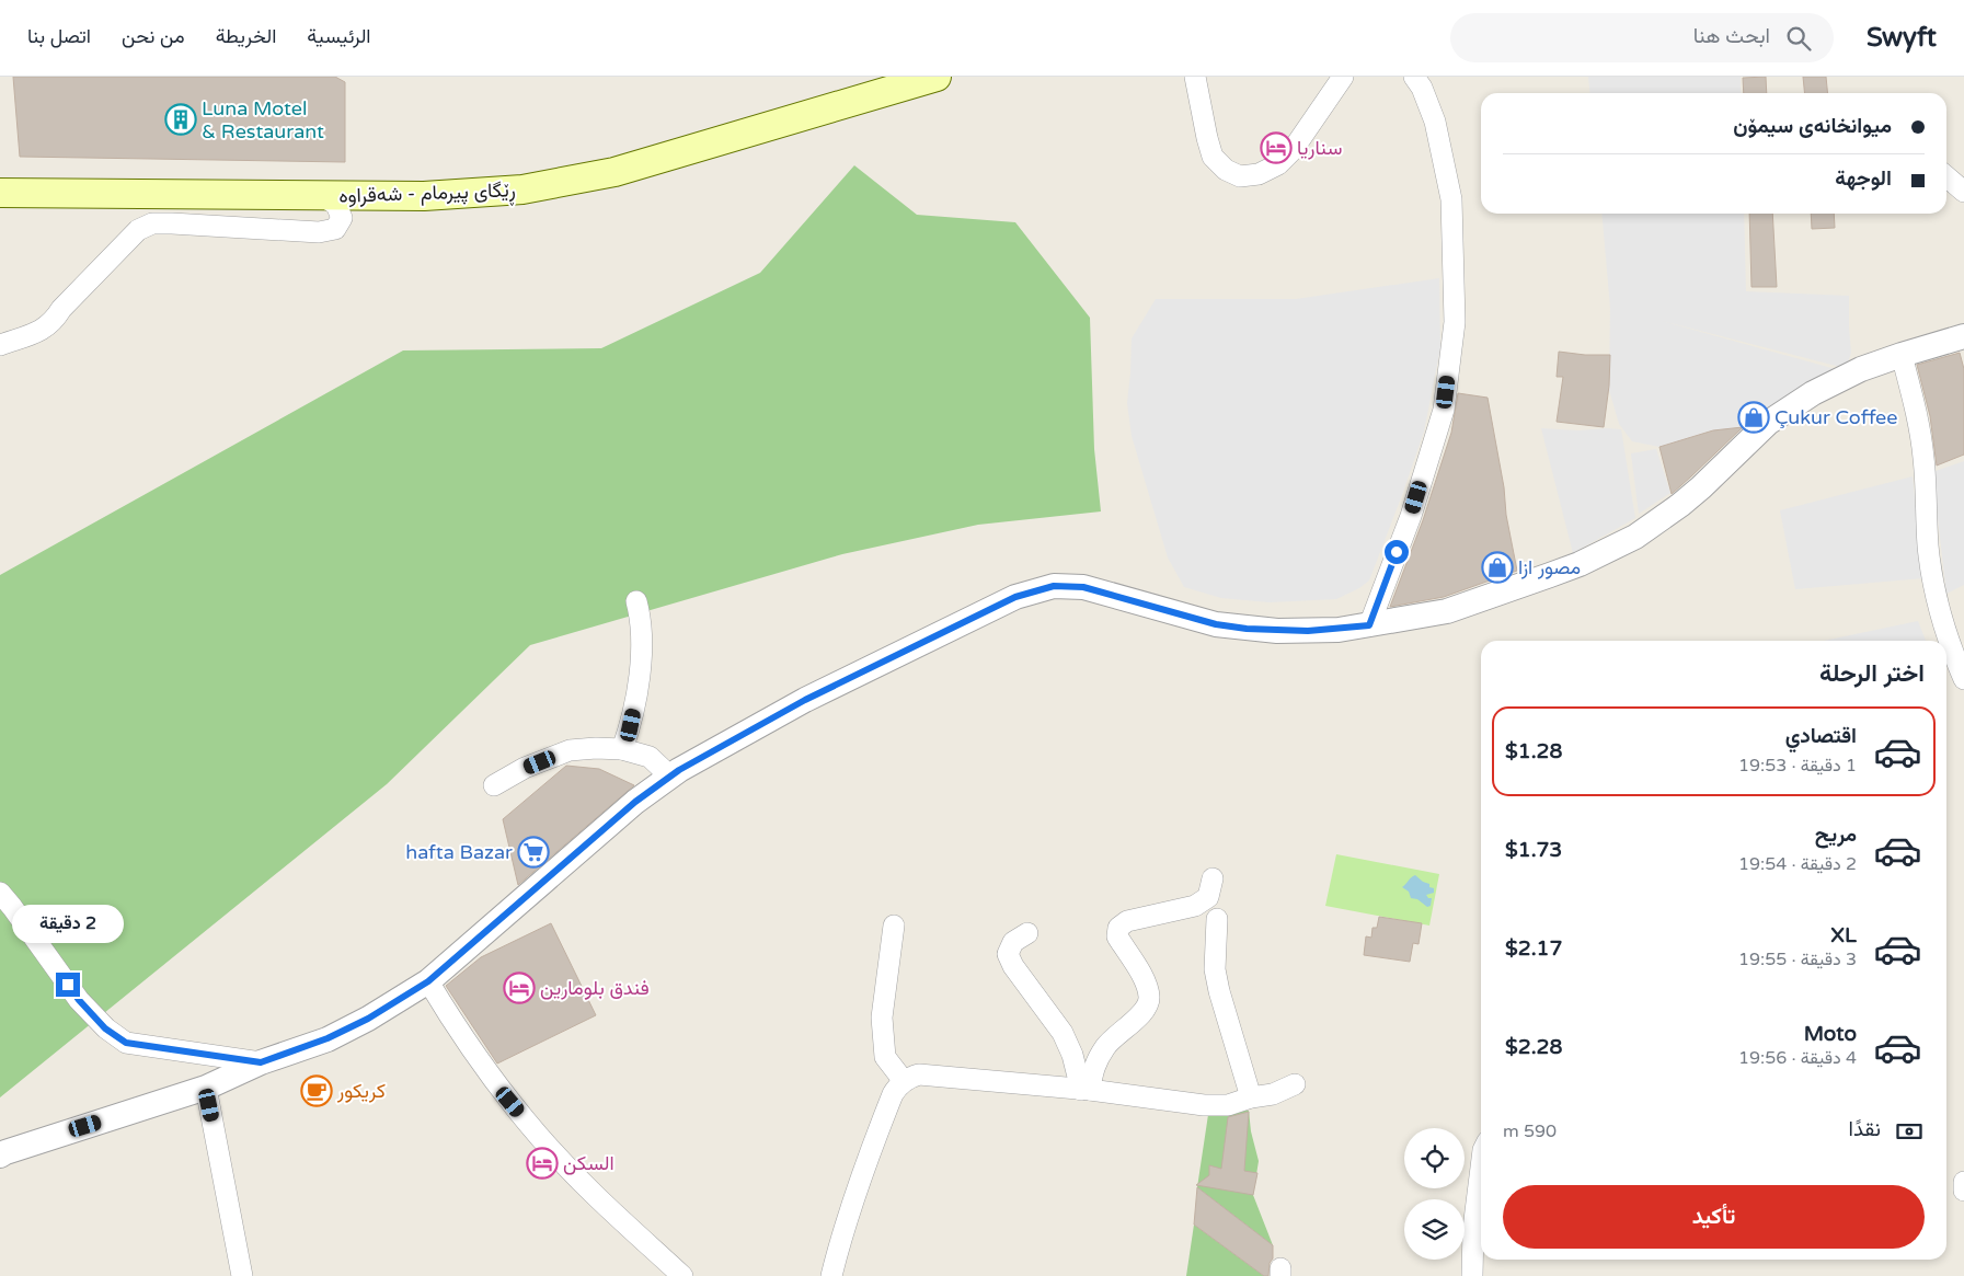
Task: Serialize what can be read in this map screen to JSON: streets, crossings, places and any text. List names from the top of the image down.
{
  "streets": {
    "main road": ["ڕێگای پیرمام - شەقراوە"]
  },
  "places": {
    "building": ["Luna Motel & Restaurant"],
    "hotel": ["سناريا", "فندق بلومارين", "السكن"],
    "shop": ["Çukur Coffee", "مصور ازا"],
    "supermarket": ["hafta Bazar"],
    "cafe": ["کریکور"]
  },
  "page": {
    "header": "Swyft",
    "search": "ابحث هنا",
    "nav": [
      "الرئيسية",
      "الخريطة",
      "من نحن",
      "اتصل بنا"
    ],
    "banner": ["میوانخانەی سیمۆن", "الوجهة"],
    "heading": "اختر الرحلة",
    "list": [
      {
        "name": "اقتصادي",
        "note": "1 دقيقة · 19:53",
        "value": "$1.28"
      },
      {
        "name": "مريح",
        "note": "2 دقيقة · 19:54",
        "value": "$1.73"
      },
      {
        "name": "XL",
        "note": "3 دقيقة · 19:55",
        "value": "$2.17"
      },
      {
        "name": "Moto",
        "note": "4 دقيقة · 19:56",
        "value": "$2.28"
      }
    ],
    "bubble": "2 دقيقة",
    "pay": ["نقدًا", "590 m"],
    "buttons": "تأكيد"
  }
}
